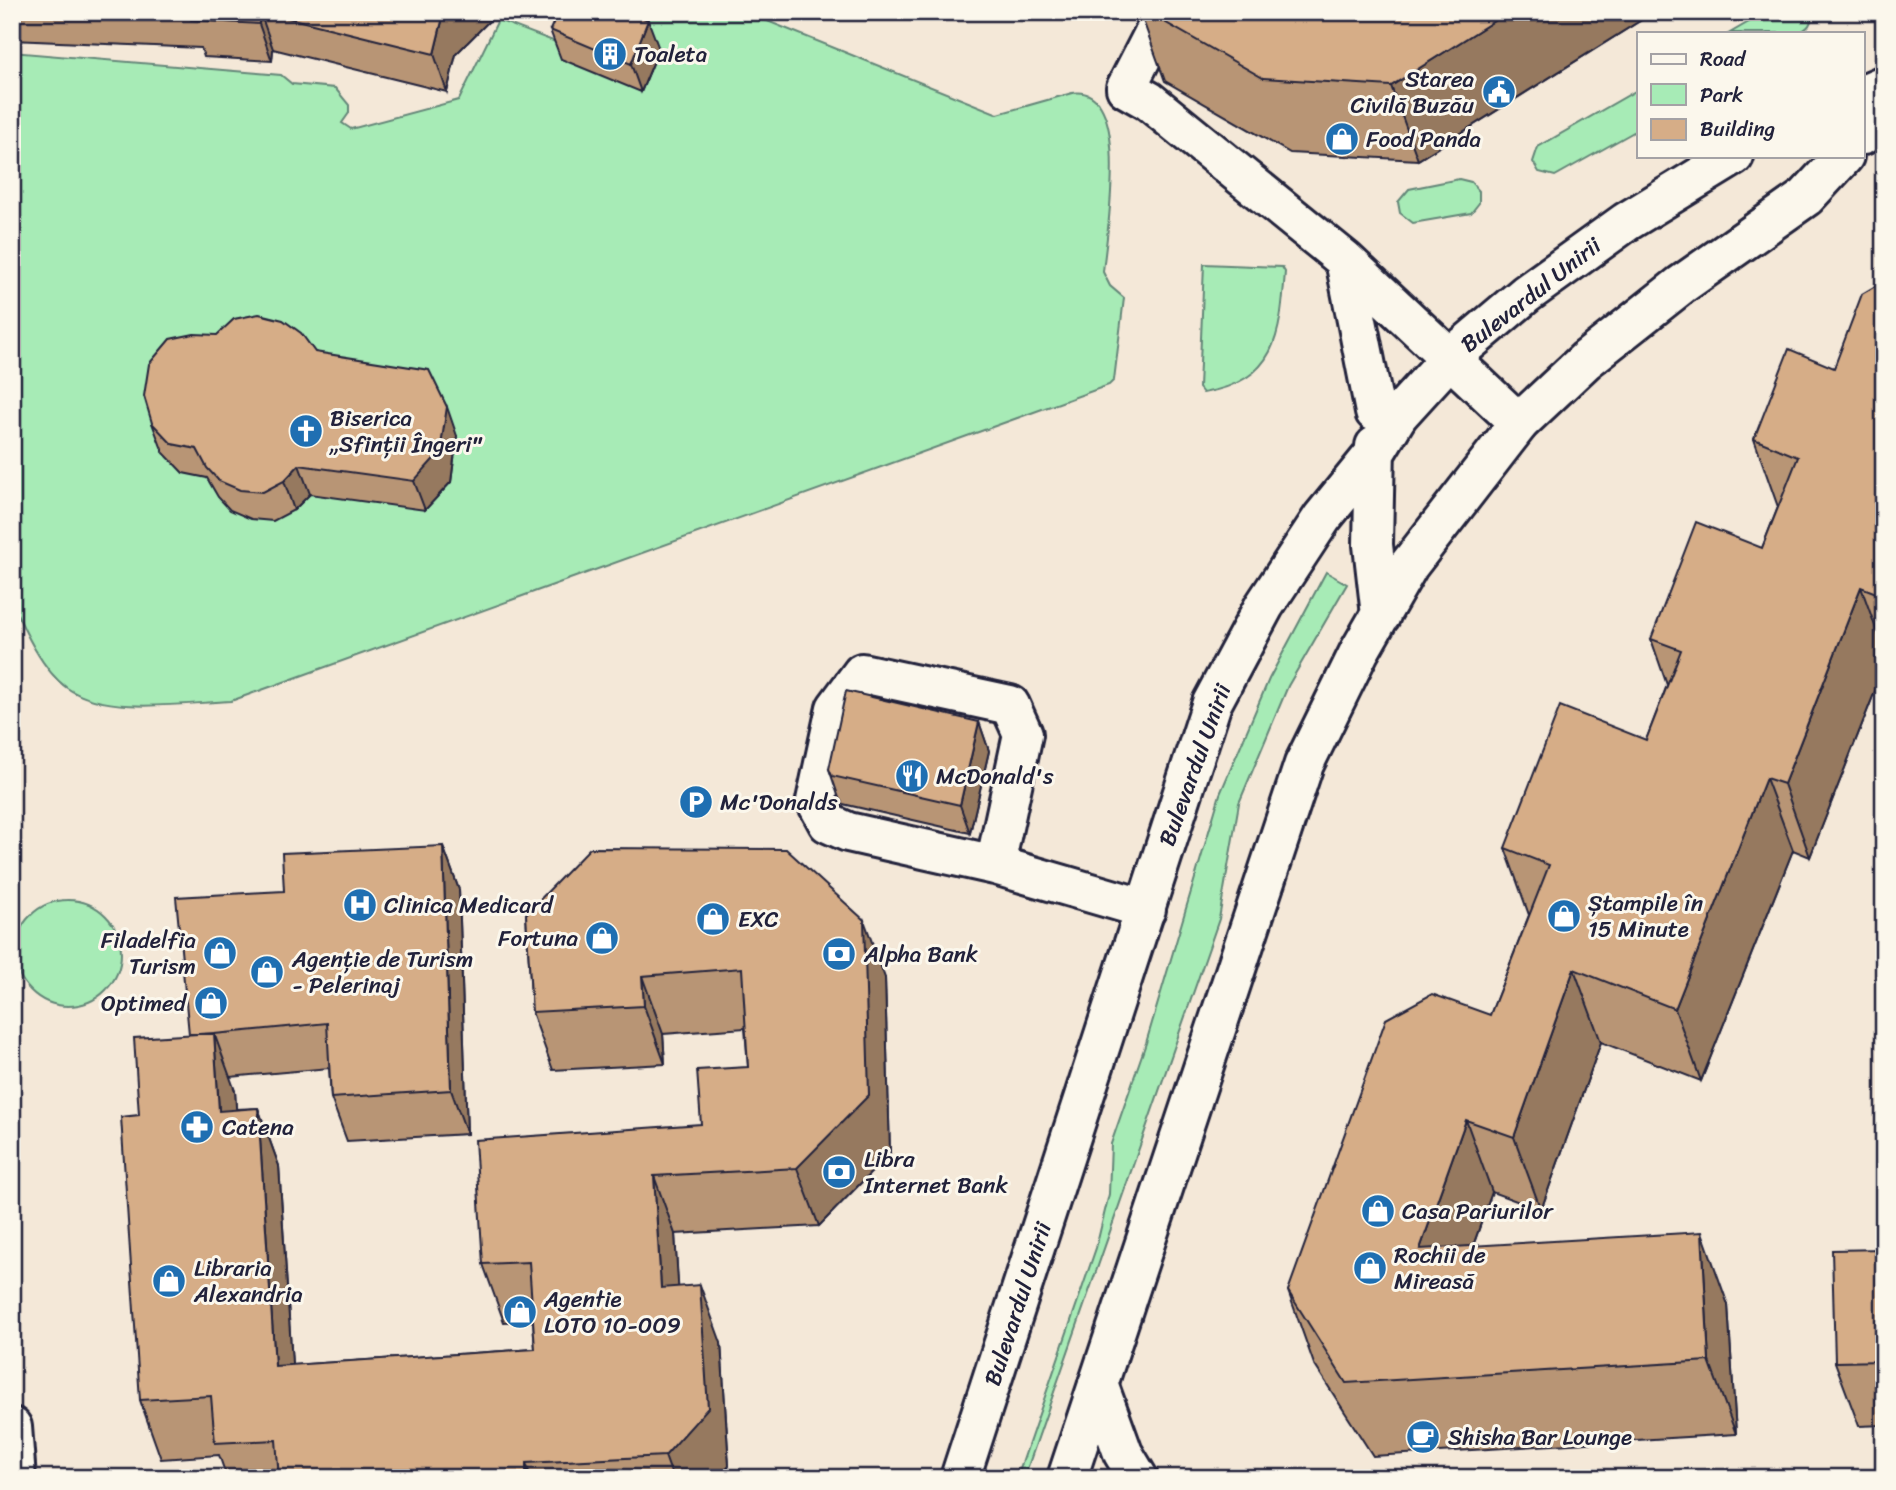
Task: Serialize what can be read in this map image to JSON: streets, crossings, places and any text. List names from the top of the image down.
{
  "streets": {
    "main road": ["Bulevardul Unirii"]
  },
  "places": {
    "building": ["Toaleta"],
    "public building": ["Starea Civilă Buzău"],
    "shop": [
      "Food Panda",
      "Ștampile în 15 Minute",
      "EXC",
      "Fortuna",
      "Filadelfia Turism",
      "Agenție de Turism - Pelerinaj",
      "Optimed",
      "Casa Pariurilor",
      "Rochii de Mireasă",
      "Libraria Alexandria",
      "Agentie LOTO 10-009"
    ],
    "church": ["Biserica „Sfinții Îngeri\""],
    "restaurant": ["McDonald's"],
    "parking": ["Mc'Donalds"],
    "hospital": ["Clinica Medicard"],
    "bank": ["Alpha Bank", "Libra Internet Bank"],
    "pharmacy": ["Catena"],
    "cafe": ["Shisha Bar Lounge"]
  },
  "legend": ["Road", "Park", "Building"]
}
